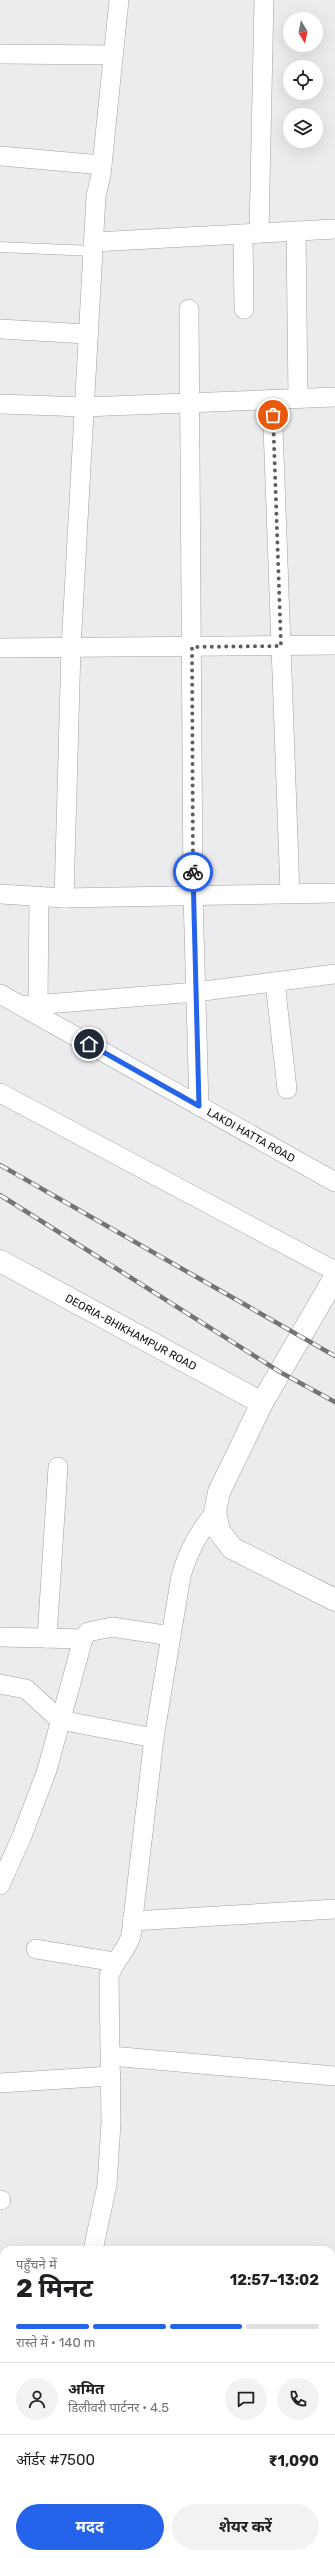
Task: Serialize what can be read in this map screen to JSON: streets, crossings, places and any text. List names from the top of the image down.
{
  "streets": {
    "main road": ["DEORIA-BHIKHAMPUR ROAD"],
    "street": ["LAKDI HATTA ROAD"]
  },
  "north": "bottom",
  "page": {
    "heading": ["2 मिनट", "पहुँचने में", "12:57–13:02"],
    "panel": [
      "अमित",
      "डिलीवरी पार्टनर · 4.5",
      "ऑर्डर #7500",
      "₹1,090"
    ],
    "bar": "रास्ते में · 140 m",
    "buttons": ["मदद", "शेयर करें"]
  }
}
